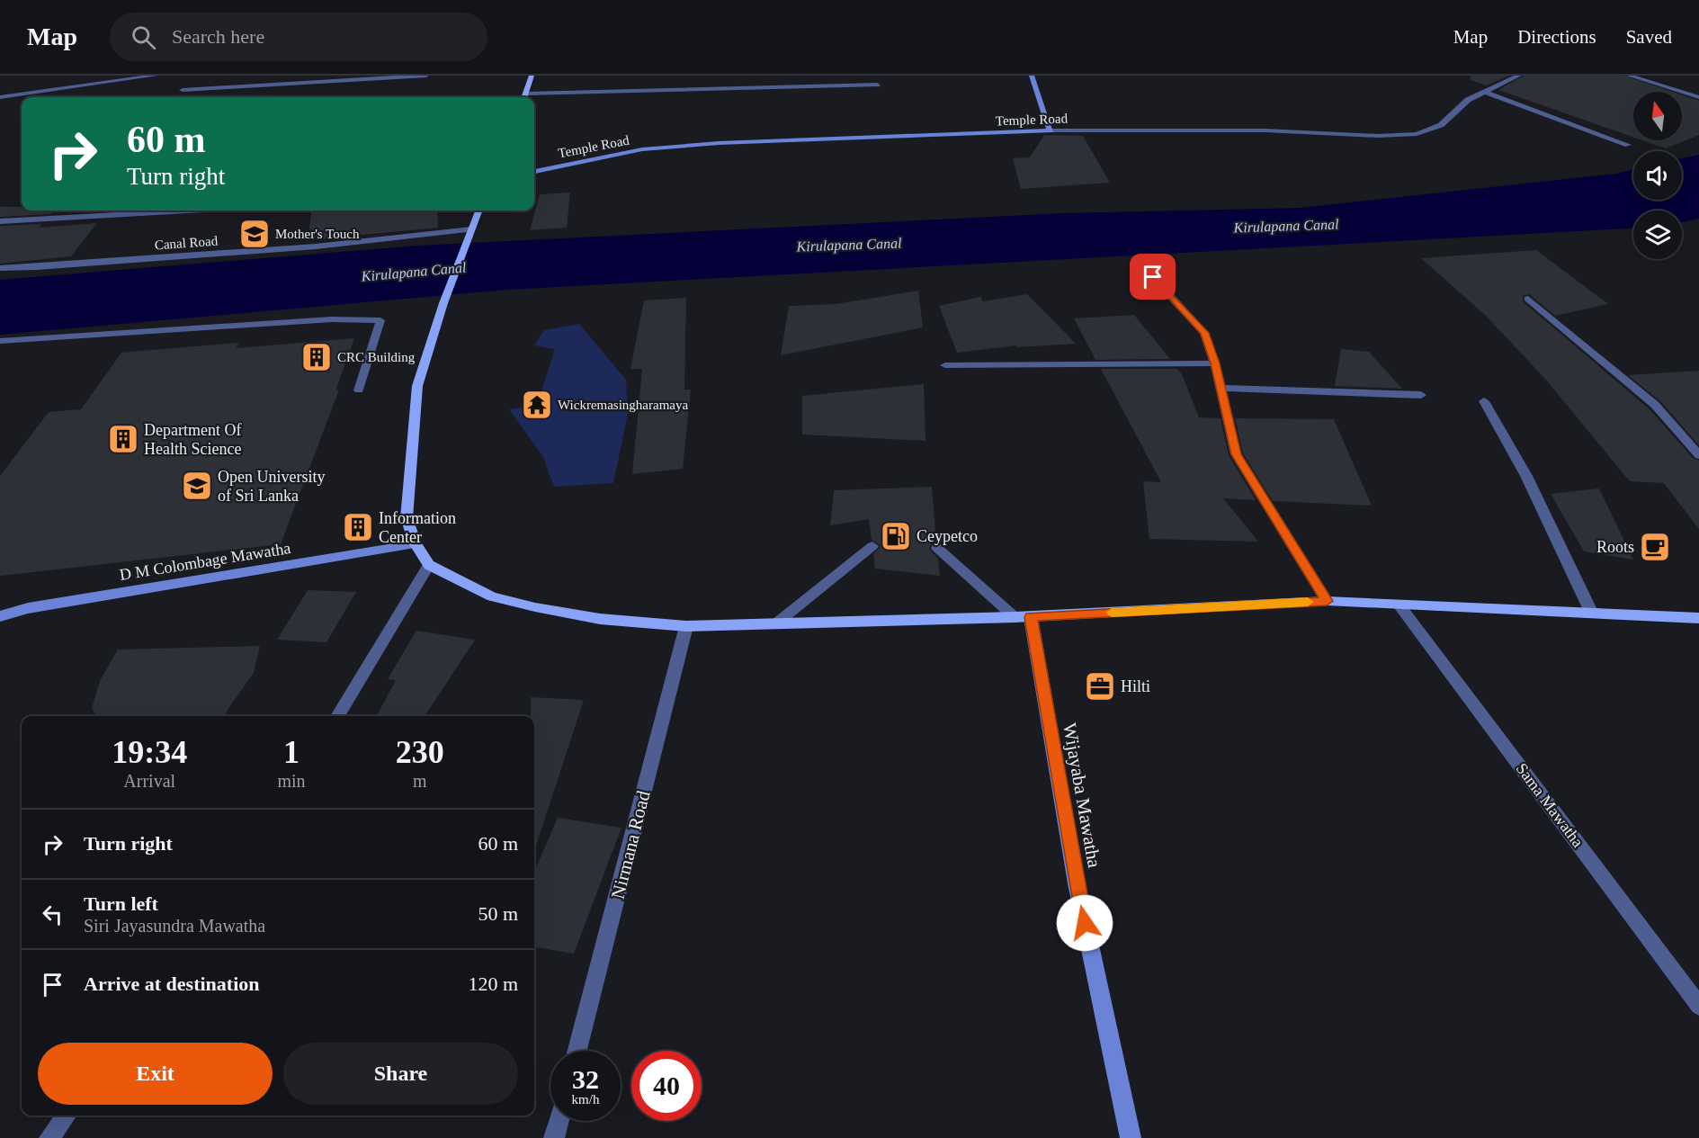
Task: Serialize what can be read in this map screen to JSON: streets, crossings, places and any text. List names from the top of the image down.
{
  "streets": {
    "street": [
      "Temple Road",
      "Canal Road",
      "D M Colombage Mawatha",
      "Wijayaba Mawatha",
      "Sama Mawatha",
      "Nirmana Road"
    ]
  },
  "water": ["Kirulapana Canal"],
  "places": {
    "school or university": ["Mother's Touch", "Open University of Sri Lanka"],
    "building": ["CRC Building", "Department Of Health Science", "Information Center"],
    "temple": ["Wickremasingharamaya"],
    "fuel station": ["Ceypetco"],
    "cafe": ["Roots"],
    "office": ["Hilti"]
  },
  "north": "top",
  "page": {
    "header": "Map",
    "search": "Search here",
    "nav": ["Map", "Directions", "Saved"],
    "turn": ["60 m", "Turn right"],
    "eta": [
      "19:34",
      "Arrival",
      "1",
      "min",
      "230",
      "m"
    ],
    "list": [
      {
        "name": "Turn right",
        "value": "60 m"
      },
      {
        "name": "Turn left",
        "note": "Siri Jayasundra Mawatha",
        "value": "50 m"
      },
      {
        "name": "Arrive at destination",
        "value": "120 m"
      }
    ],
    "buttons": ["Exit", "Share"],
    "speed": "32 km/h",
    "limit": "40"
  }
}
